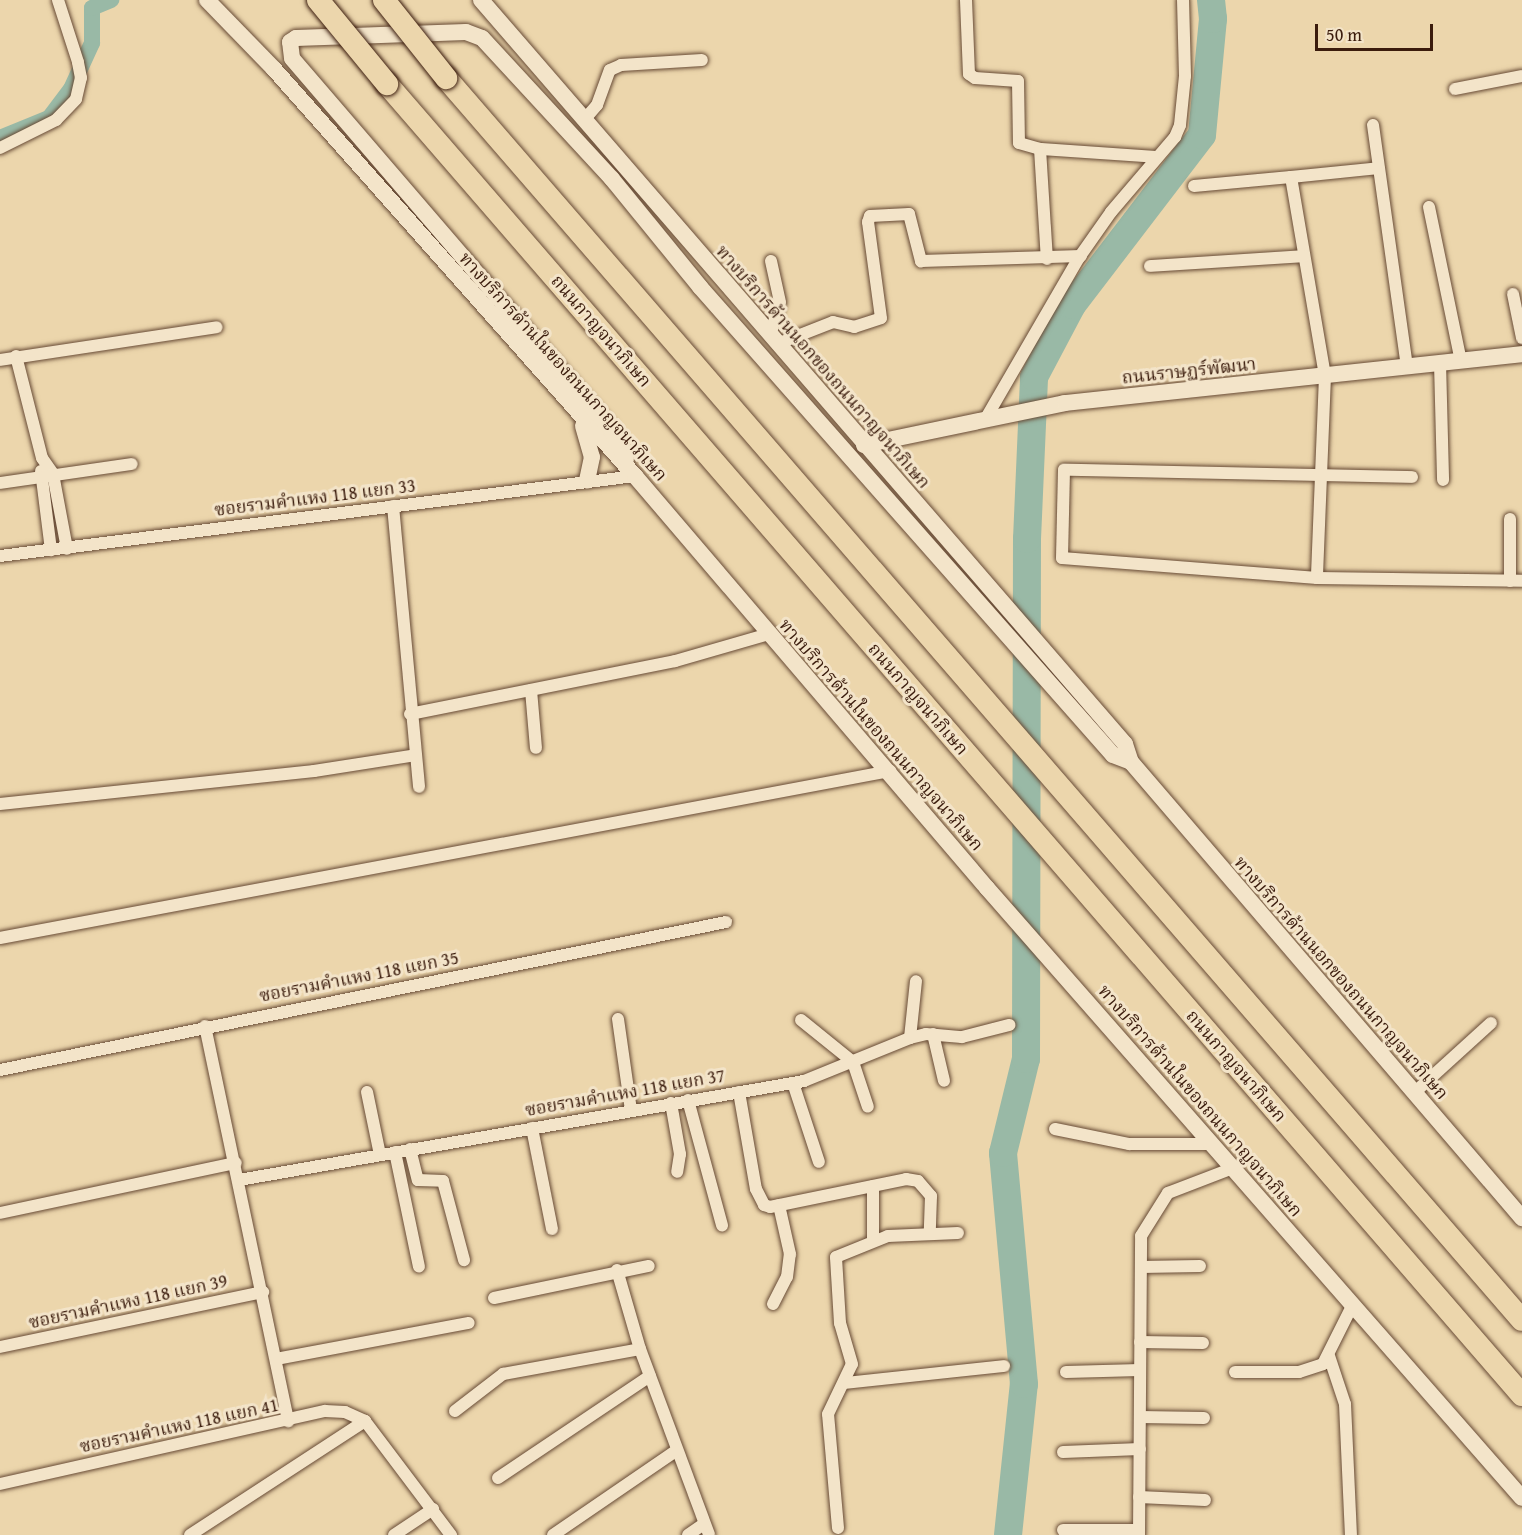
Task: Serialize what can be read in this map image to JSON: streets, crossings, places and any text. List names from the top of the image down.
{
  "streets": {
    "highway": ["ถนนกาญจนาภิเษก"],
    "main road": ["ทางบริการด้านในของถนนกาญจนาภิเษก", "ทางบริการด้านนอกของถนนกาญจนาภิเษก", "ถนนราษฏร์พัฒนา"],
    "street": [
      "ซอยรามคำแหง 118 แยก 33",
      "ซอยรามคำแหง 118 แยก 35",
      "ซอยรามคำแหง 118 แยก 37",
      "ซอยรามคำแหง 118 แยก 39",
      "ซอยรามคำแหง 118 แยก 41"
    ]
  },
  "crossings": [
    ["ทางบริการด้านในของถนนกาญจนาภิเษก", "ซอยรามคำแหง 118 แยก 33"],
    ["ทางบริการด้านนอกของถนนกาญจนาภิเษก", "ถนนราษฏร์พัฒนา"]
  ],
  "scale_bar": "50 m"
}
